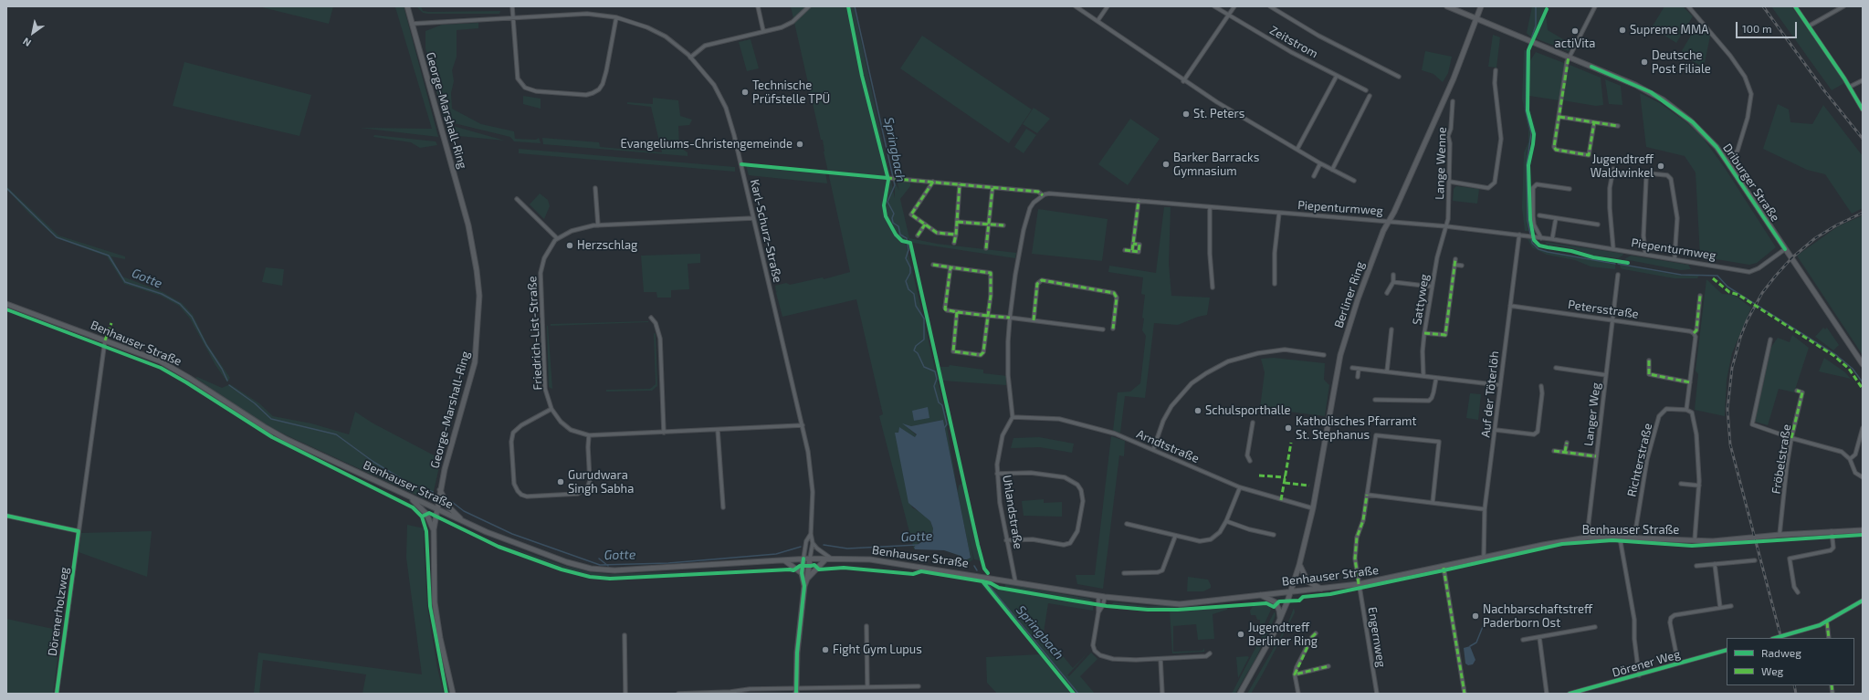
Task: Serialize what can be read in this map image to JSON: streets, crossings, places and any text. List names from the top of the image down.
{
  "streets": {
    "main road": [
      "George-Marshall-Ring",
      "Driburger Straße",
      "Berliner Ring",
      "Benhauser Straße"
    ],
    "street": [
      "Zeitstrom",
      "Lange Wenne",
      "Piepenturmweg",
      "Karl-Schurz-Straße",
      "Sattyweg",
      "Petersstraße",
      "Friedrich-List-Straße",
      "Auf der Töterlöh",
      "Langer Weg",
      "Arndtstraße",
      "Fröbelstraße",
      "Richterstraße",
      "Uhlandstraße",
      "Dörenerholzweg",
      "Engernweg",
      "Dörener Weg"
    ]
  },
  "crossings": [
    ["George-Marshall-Ring", "Karl-Schurz-Straße"],
    ["George-Marshall-Ring", "Benhauser Straße"],
    ["Lange Wenne", "Piepenturmweg"],
    ["Lange Wenne", "Sattyweg"],
    ["Driburger Straße", "Piepenturmweg"],
    ["Driburger Straße", "Berliner Ring"],
    ["Piepenturmweg", "Berliner Ring"],
    ["Piepenturmweg", "Sattyweg"],
    ["Piepenturmweg", "Auf der Töterlöh"],
    ["Karl-Schurz-Straße", "Friedrich-List-Straße"],
    ["Karl-Schurz-Straße", "Benhauser Straße"],
    ["Berliner Ring", "Benhauser Straße"],
    ["Berliner Ring", "Arndtstraße"],
    ["Petersstraße", "Auf der Töterlöh"],
    ["Petersstraße", "Langer Weg"],
    ["Benhauser Straße", "Auf der Töterlöh"],
    ["Benhauser Straße", "Langer Weg"],
    ["Benhauser Straße", "Fröbelstraße"],
    ["Benhauser Straße", "Richterstraße"],
    ["Benhauser Straße", "Uhlandstraße"],
    ["Benhauser Straße", "Dörenerholzweg"],
    ["Benhauser Straße", "Engernweg"],
    ["Arndtstraße", "Uhlandstraße"]
  ],
  "water": ["Springbach", "Gotte"],
  "places": [
    "Supreme MMA",
    "actiVita",
    "Deutsche Post Filiale",
    "Technische Prüfstelle TPÜ",
    "St. Peters",
    "Evangeliums-Christengemeinde",
    "Barker Barracks Gymnasium",
    "Jugendtreff Waldwinkel",
    "Herzschlag",
    "Schulsporthalle",
    "Katholisches Pfarramt St. Stephanus",
    "Gurudwara Singh Sabha",
    "Nachbarschaftstreff Paderborn Ost",
    "Jugendtreff Berliner Ring",
    "Fight Gym Lupus"
  ],
  "legend": ["Radweg", "Weg"],
  "scale_bar": "100 m",
  "north": "bottom left"
}
